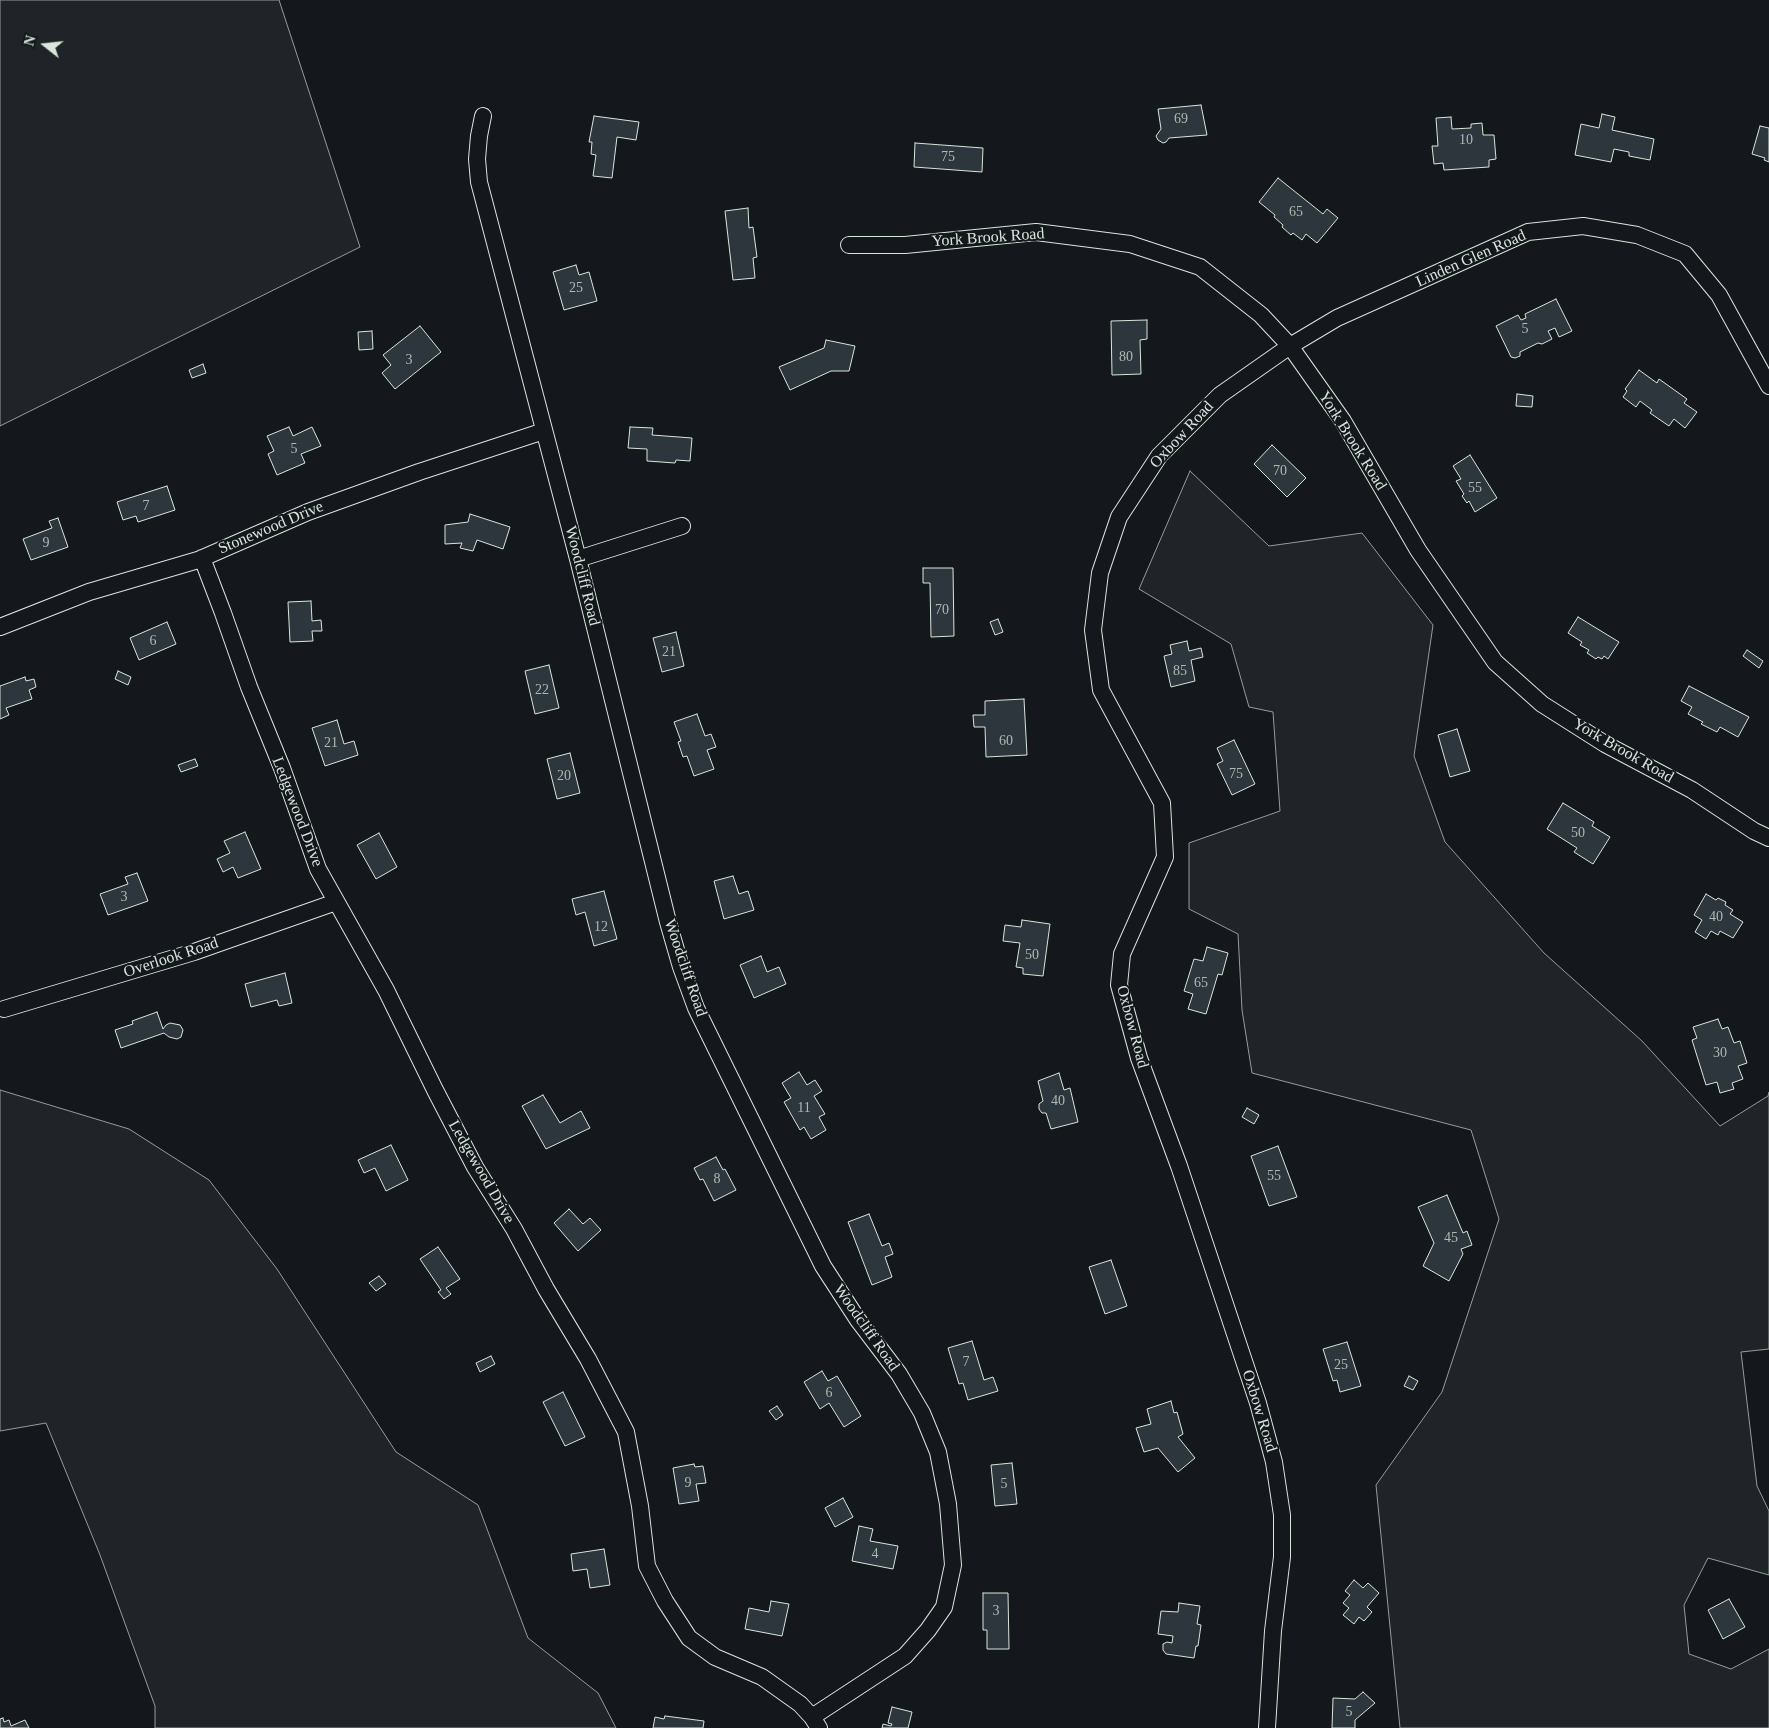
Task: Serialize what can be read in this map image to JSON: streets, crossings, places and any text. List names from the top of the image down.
{
  "streets": {
    "street": [
      "York Brook Road",
      "Linden Glen Road",
      "Oxbow Road",
      "Stonewood Drive",
      "Woodcliff Road",
      "Ledgewood Drive",
      "Overlook Road"
    ]
  },
  "crossings": [
    ["York Brook Road", "Linden Glen Road"],
    ["York Brook Road", "Oxbow Road"],
    ["Linden Glen Road", "Oxbow Road"],
    ["Stonewood Drive", "Woodcliff Road"],
    ["Stonewood Drive", "Ledgewood Drive"],
    ["Woodcliff Road", "Ledgewood Drive"],
    ["Ledgewood Drive", "Overlook Road"]
  ],
  "house_numbers": [
    "69",
    "10",
    "75",
    "65",
    "25",
    "5",
    "80",
    "3",
    "5",
    "70",
    "55",
    "7",
    "9",
    "70",
    "6",
    "21",
    "85",
    "22",
    "60",
    "21",
    "75",
    "20",
    "50",
    "3",
    "40",
    "12",
    "50",
    "65",
    "30",
    "40",
    "11",
    "55",
    "8",
    "45",
    "7",
    "25",
    "6",
    "9",
    "5",
    "4",
    "3",
    "5"
  ],
  "north": "left"
}
